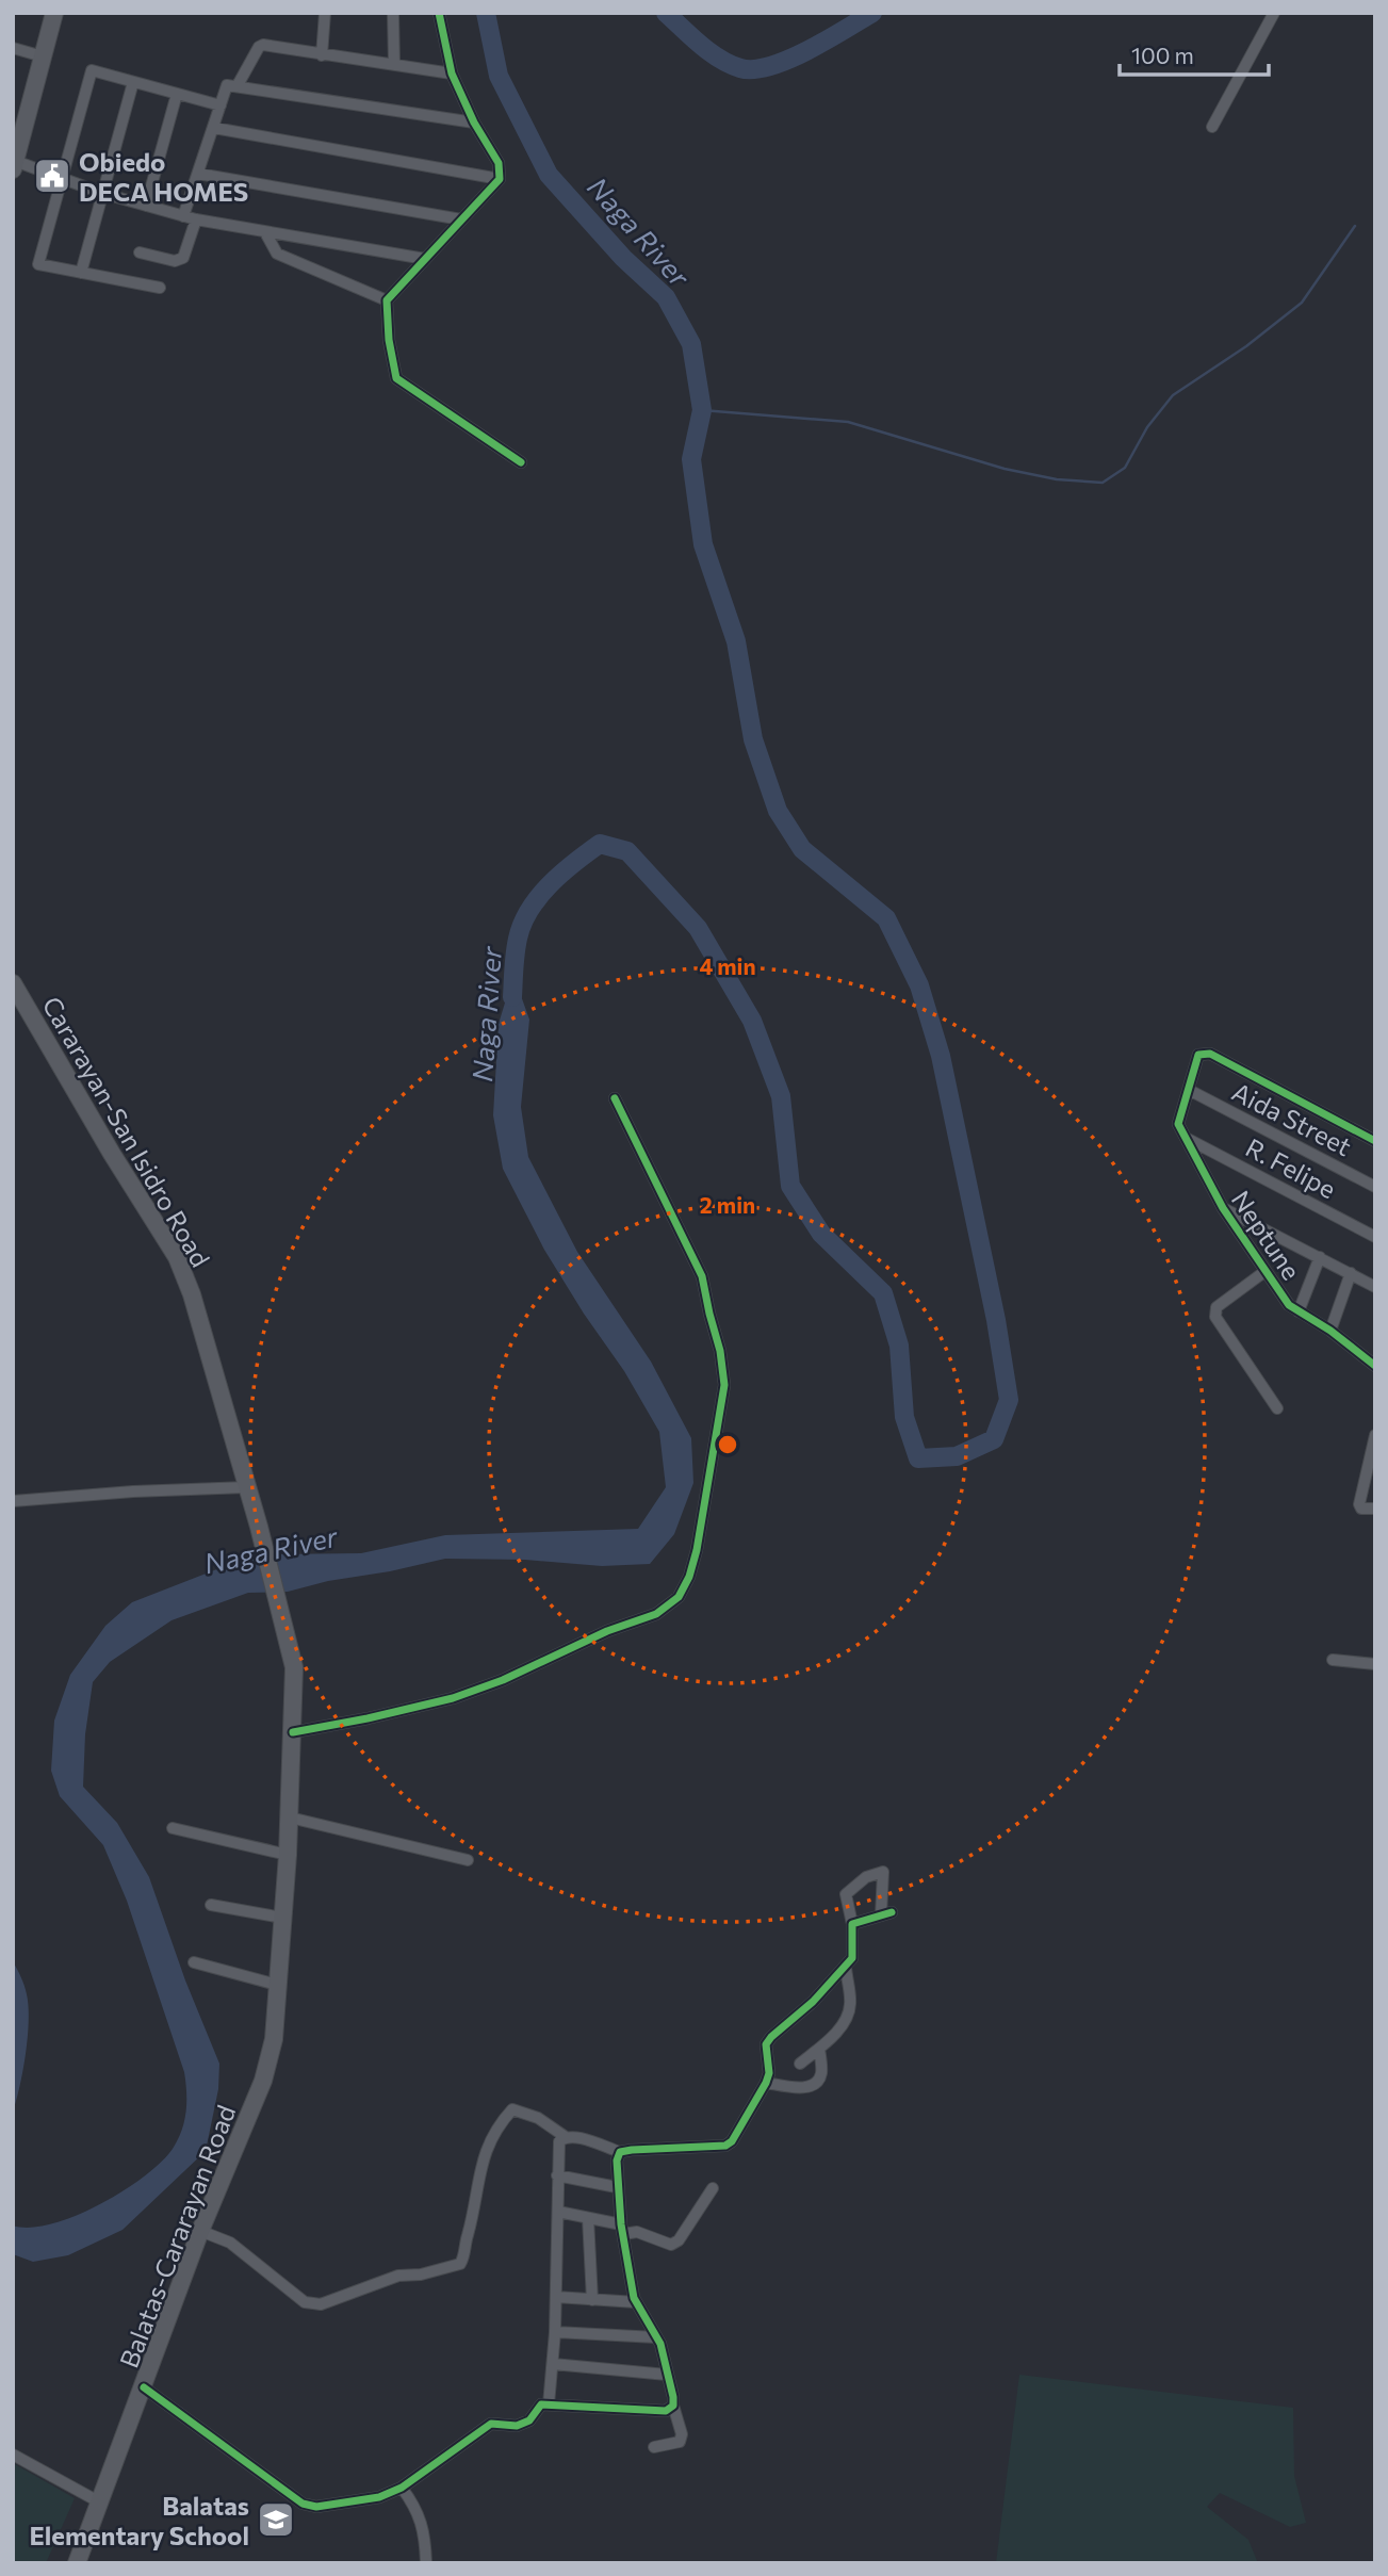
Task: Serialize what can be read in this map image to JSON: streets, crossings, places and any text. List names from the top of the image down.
{
  "streets": {
    "main road": ["Cararayan-San Isidro Road", "Balatas-Cararayan Road"],
    "street": ["Aida Street", "R. Felipe", "Neptune"]
  },
  "crossings": [
    ["Aida Street", "Neptune"],
    ["Cararayan-San Isidro Road", "Balatas-Cararayan Road"],
    ["R. Felipe", "Neptune"]
  ],
  "water": ["Naga River"],
  "places": {
    "public building": ["Obiedo DECA HOMES"],
    "school or university": ["Balatas Elementary School"]
  },
  "scale_bar": "100 m",
  "rings": ["4 min", "2 min"]
}
